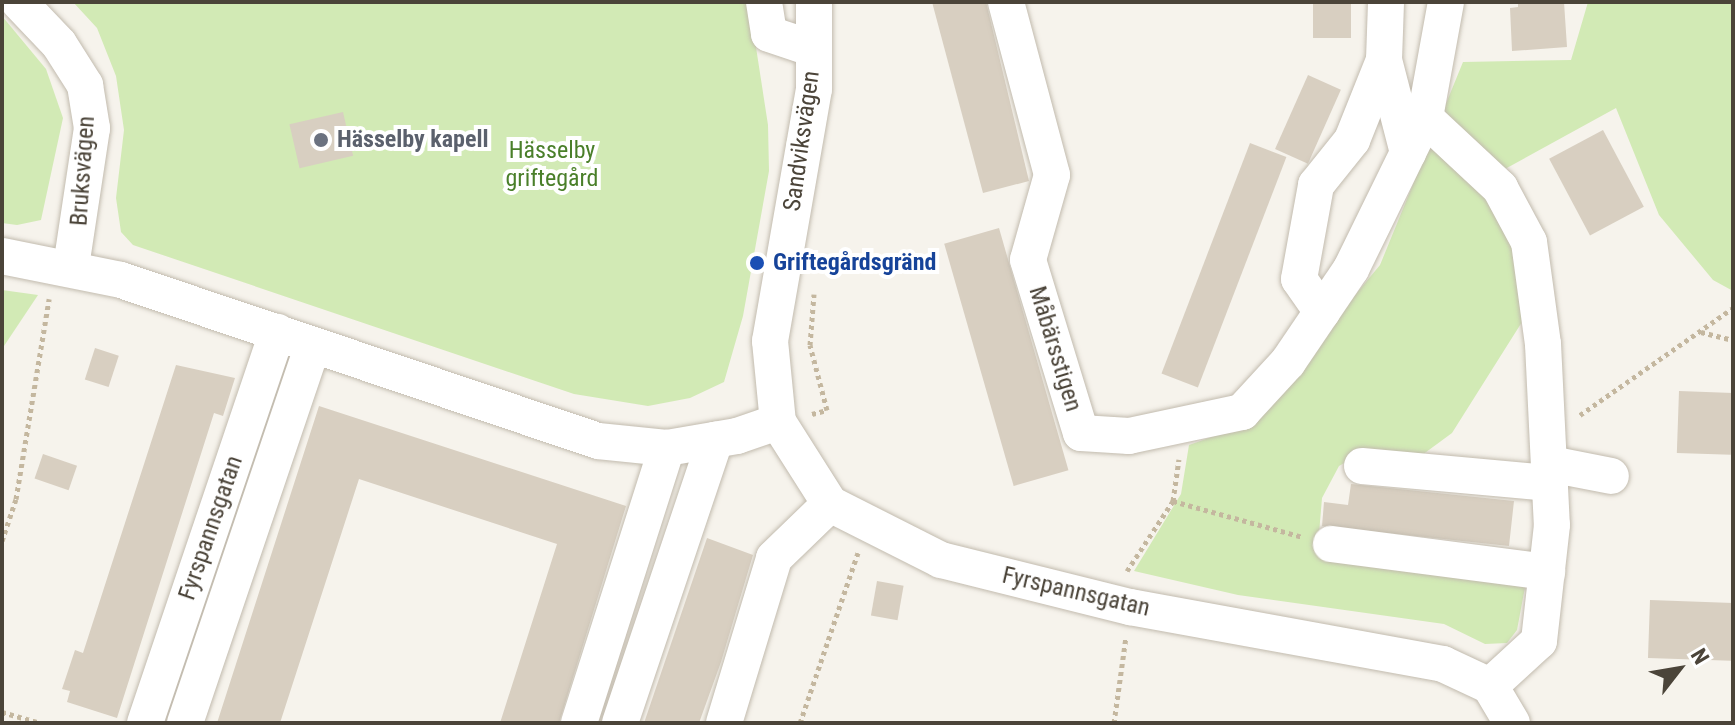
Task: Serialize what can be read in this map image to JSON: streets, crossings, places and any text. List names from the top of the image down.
{
  "streets": {
    "street": [
      "Sandviksvägen",
      "Bruksvägen",
      "Måbärsstigen",
      "Fyrspannsgatan"
    ]
  },
  "crossings": [
    ["Sandviksvägen", "Fyrspannsgatan"]
  ],
  "parks": ["Hässelby griftegård"],
  "places": ["Hässelby kapell", "Griftegårdsgränd"],
  "north": "top right"
}
